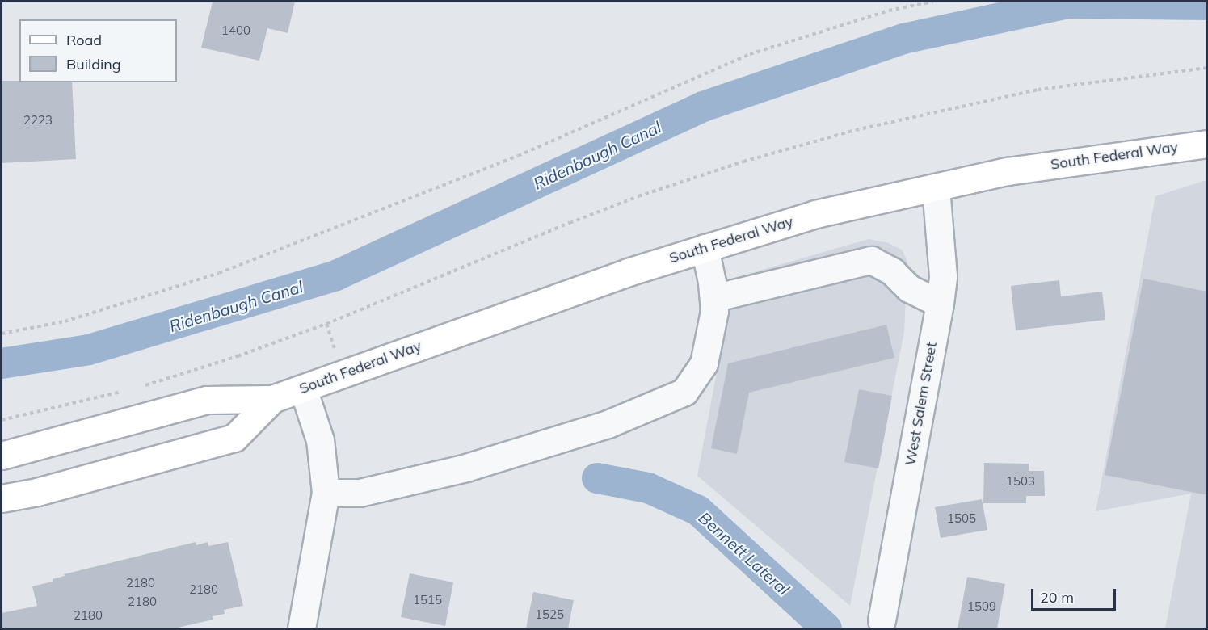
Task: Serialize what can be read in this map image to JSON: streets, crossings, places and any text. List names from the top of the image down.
{
  "streets": {
    "main road": ["South Federal Way"],
    "street": ["West Salem Street"]
  },
  "crossings": [
    ["South Federal Way", "West Salem Street"]
  ],
  "water": ["Ridenbaugh Canal", "Bennett Lateral"],
  "house_numbers": [
    "1400",
    "2223",
    "1503",
    "1505",
    "2180",
    "2180",
    "1515",
    "2180",
    "1509",
    "1525",
    "2180"
  ],
  "legend": ["Road", "Building"],
  "scale_bar": "20 m"
}
